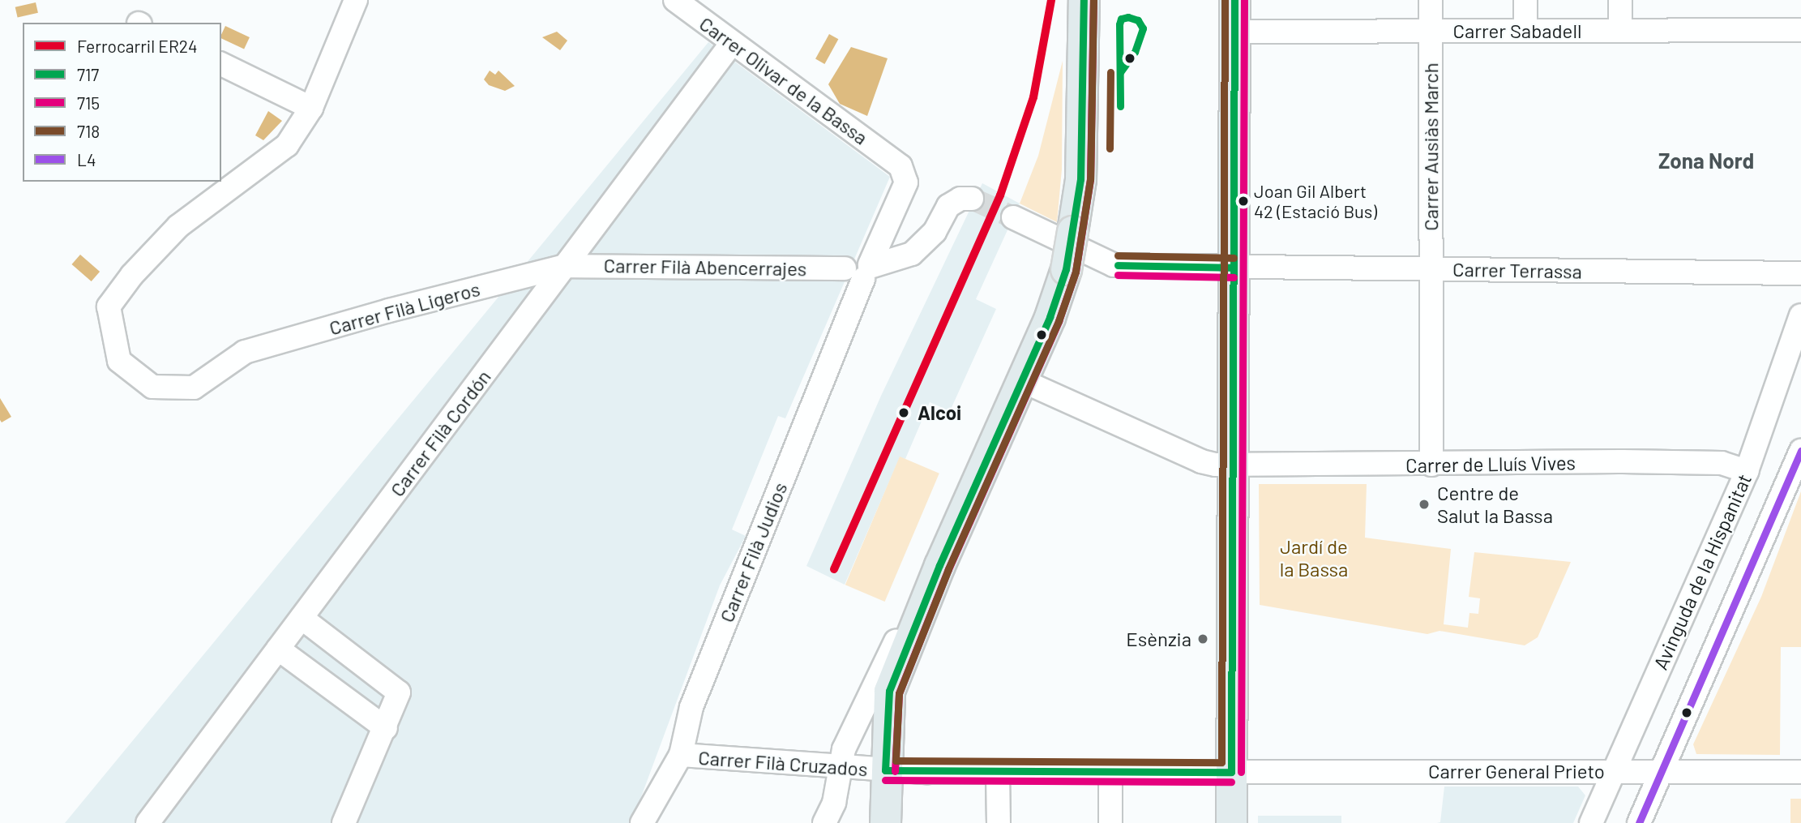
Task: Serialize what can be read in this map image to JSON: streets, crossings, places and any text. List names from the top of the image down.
{
  "streets": {
    "street": [
      "Carrer Sabadell",
      "Carrer Olivar de la Bassa",
      "Carrer Ausiàs March",
      "Carrer Filà Abencerrajes",
      "Carrer Terrassa",
      "Carrer Filà Ligeros",
      "Carrer Filà Cordón",
      "Carrer de Lluís Vives",
      "Carrer Filà Judios",
      "Avinguda de la Hispanitat",
      "Carrer Filà Cruzados",
      "Carrer General Prieto"
    ]
  },
  "crossings": [
    ["Carrer Sabadell", "Carrer Ausiàs March"],
    ["Carrer Olivar de la Bassa", "Carrer Filà Cordón"],
    ["Carrer Olivar de la Bassa", "Carrer Filà Judios"],
    ["Carrer Ausiàs March", "Carrer Terrassa"],
    ["Carrer Ausiàs March", "Carrer de Lluís Vives"],
    ["Carrer Filà Abencerrajes", "Carrer Filà Ligeros"],
    ["Carrer Filà Abencerrajes", "Carrer Filà Cordón"],
    ["Carrer Filà Abencerrajes", "Carrer Filà Judios"],
    ["Carrer Filà Ligeros", "Carrer Filà Cordón"],
    ["Carrer de Lluís Vives", "Avinguda de la Hispanitat"],
    ["Carrer Filà Judios", "Carrer Filà Cruzados"],
    ["Avinguda de la Hispanitat", "Carrer General Prieto"],
    ["Carrer Filà Cruzados", "Carrer General Prieto"]
  ],
  "districts": ["Zona Nord"],
  "parks": ["Jardí de la Bassa"],
  "places": [
    "Joan Gil Albert 42 (Estació Bus)",
    "Alcoi",
    "Centre de Salut la Bassa",
    "Esènzia"
  ],
  "lines": [
    "rail line ER24",
    "transit line 717",
    "transit line 715",
    "transit line 718",
    "transit line L4"
  ],
  "legend": [
    "Ferrocarril ER24",
    "717",
    "715",
    "718",
    "L4"
  ]
}
